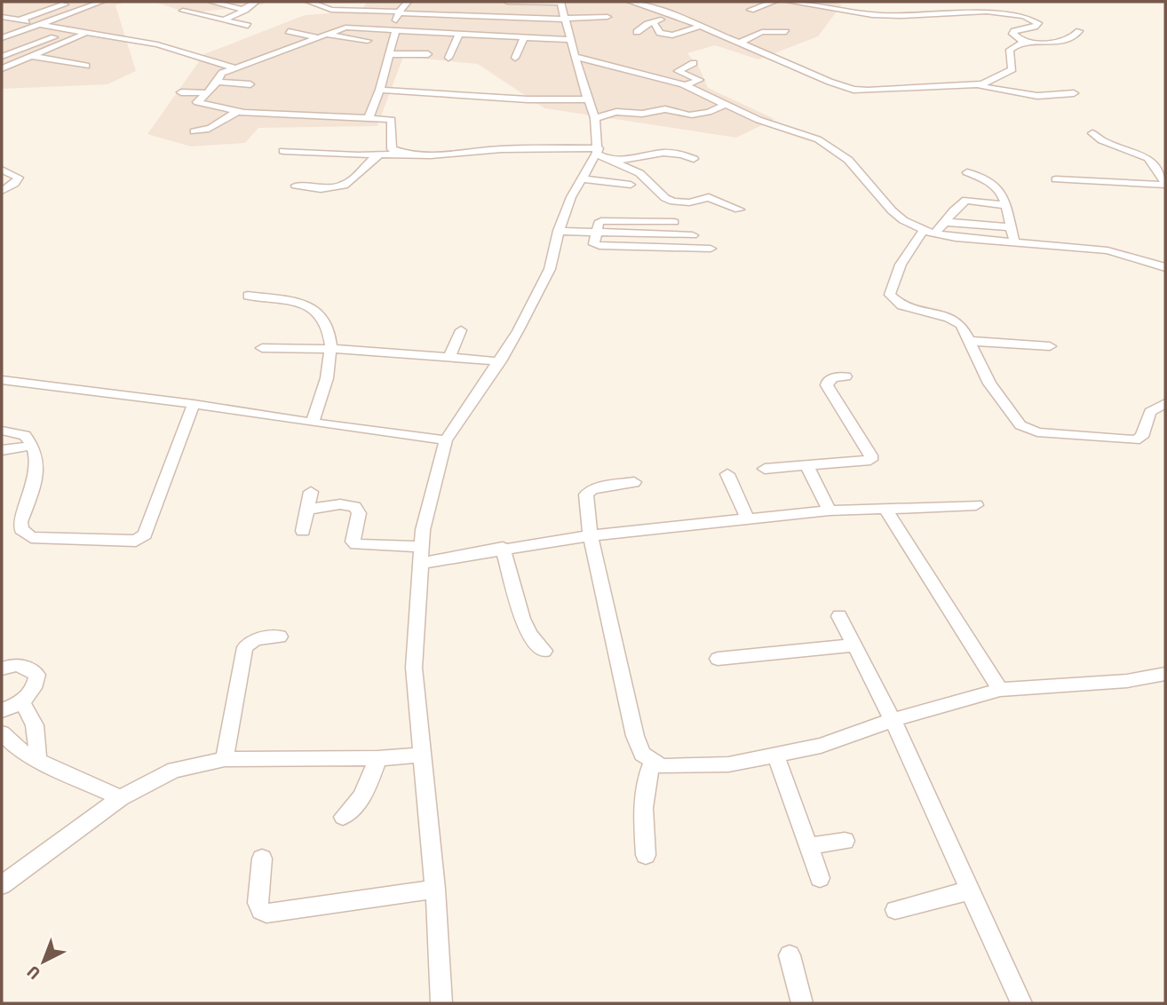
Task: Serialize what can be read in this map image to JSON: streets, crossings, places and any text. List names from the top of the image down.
{
  "north": "bottom left"
}
